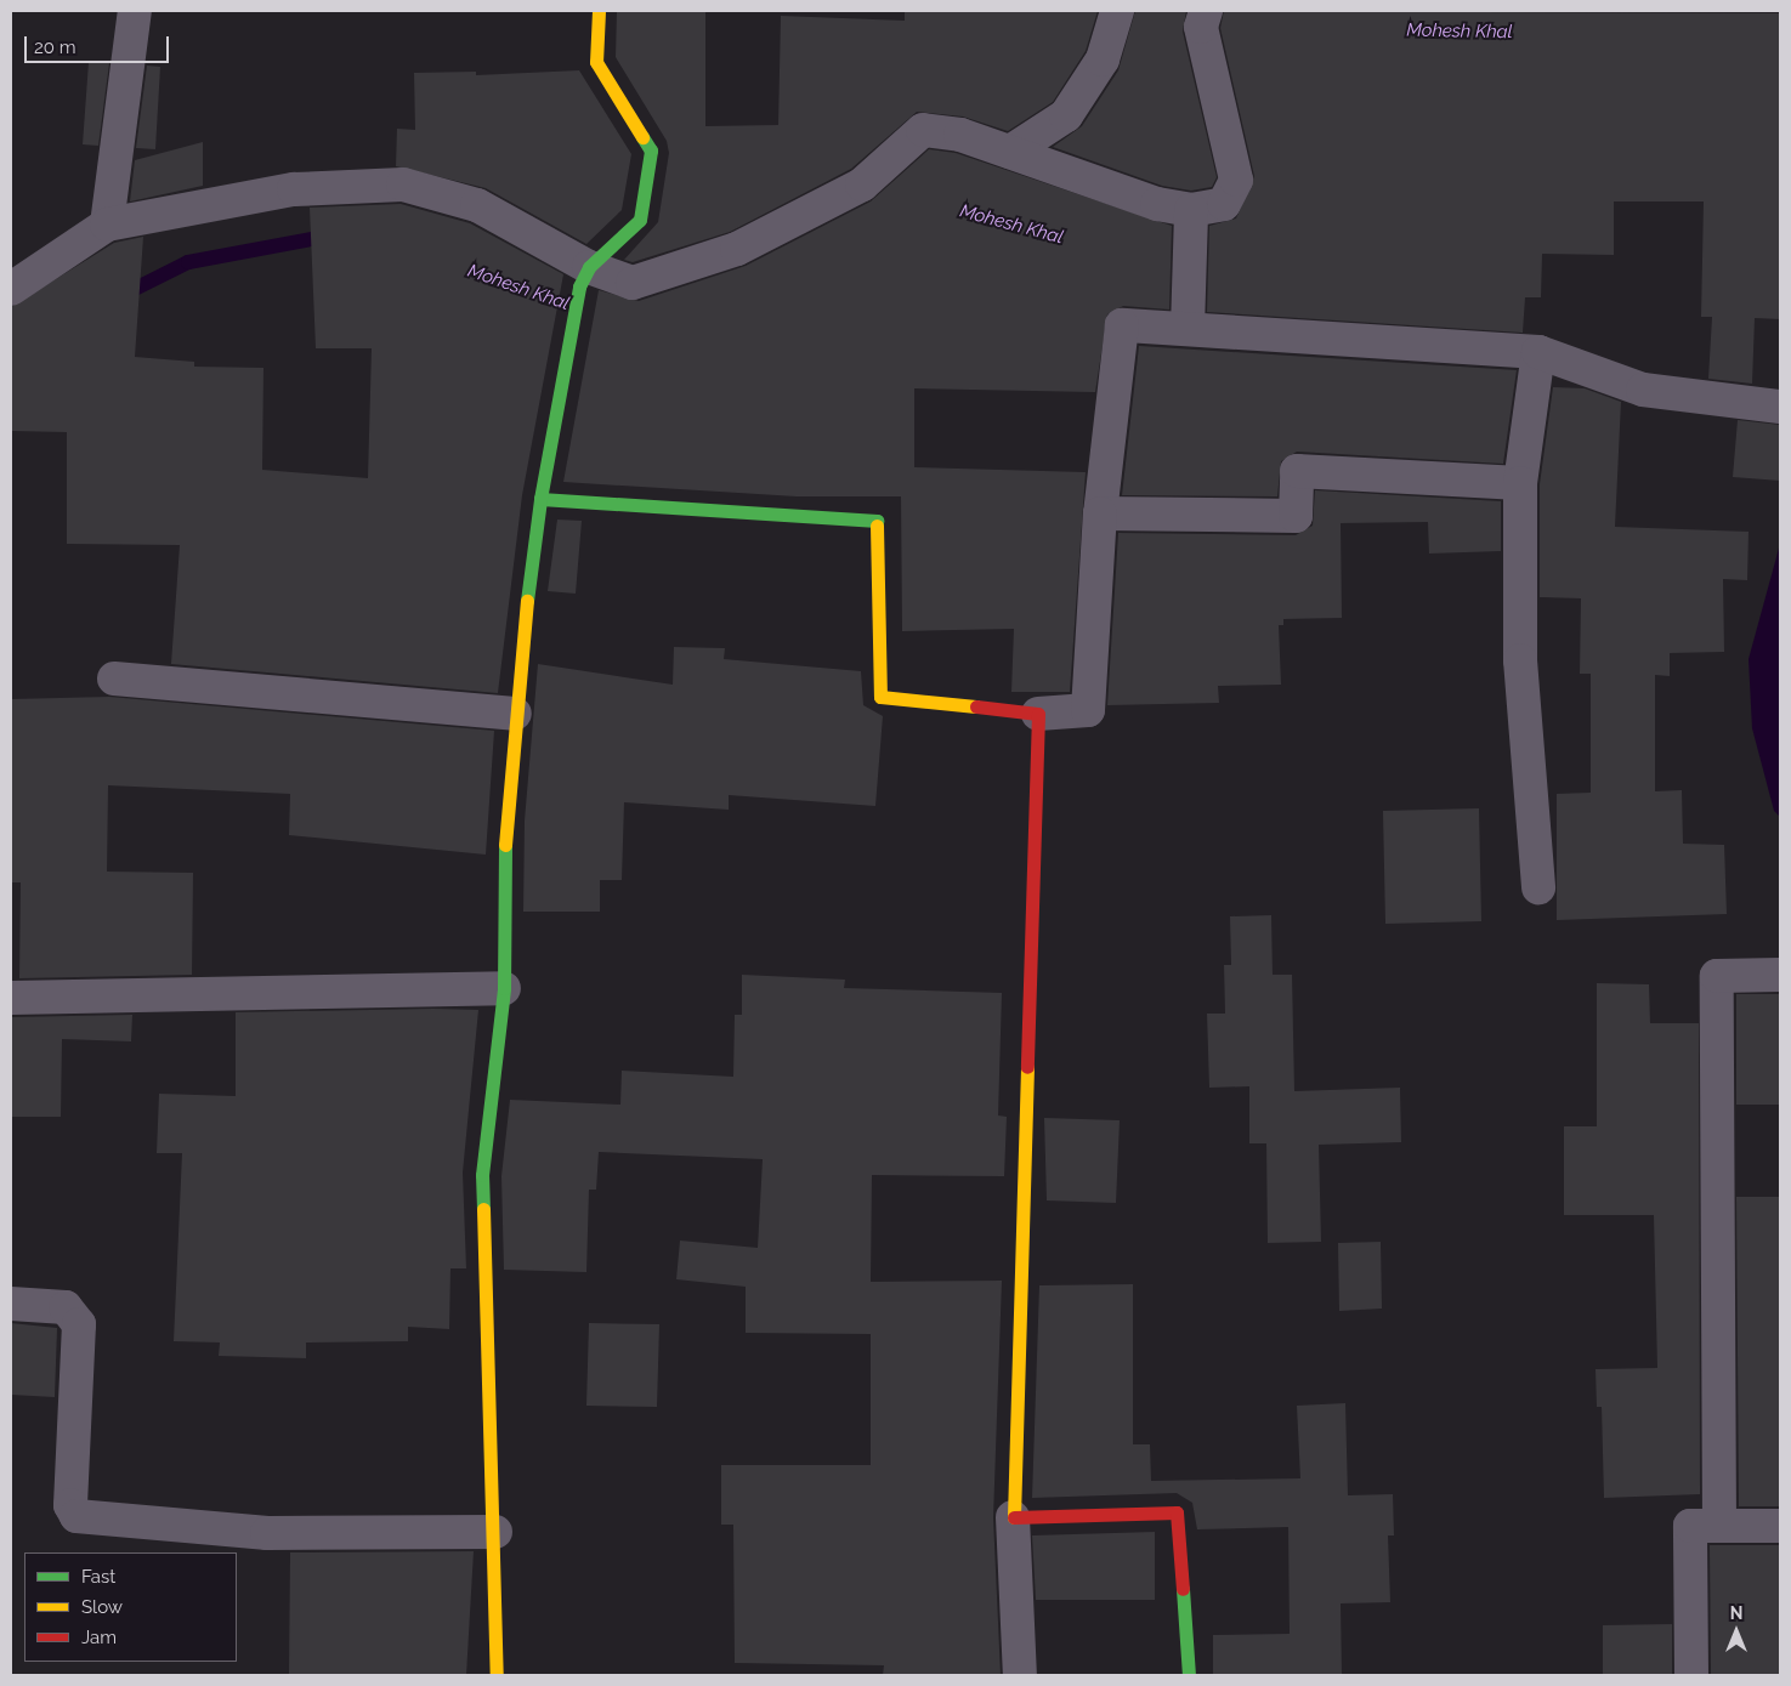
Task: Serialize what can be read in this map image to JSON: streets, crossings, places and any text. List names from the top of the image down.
{
  "water": ["Mohesh Khal"],
  "legend": ["Fast", "Slow", "Jam"],
  "scale_bar": "20 m",
  "north": "top"
}
